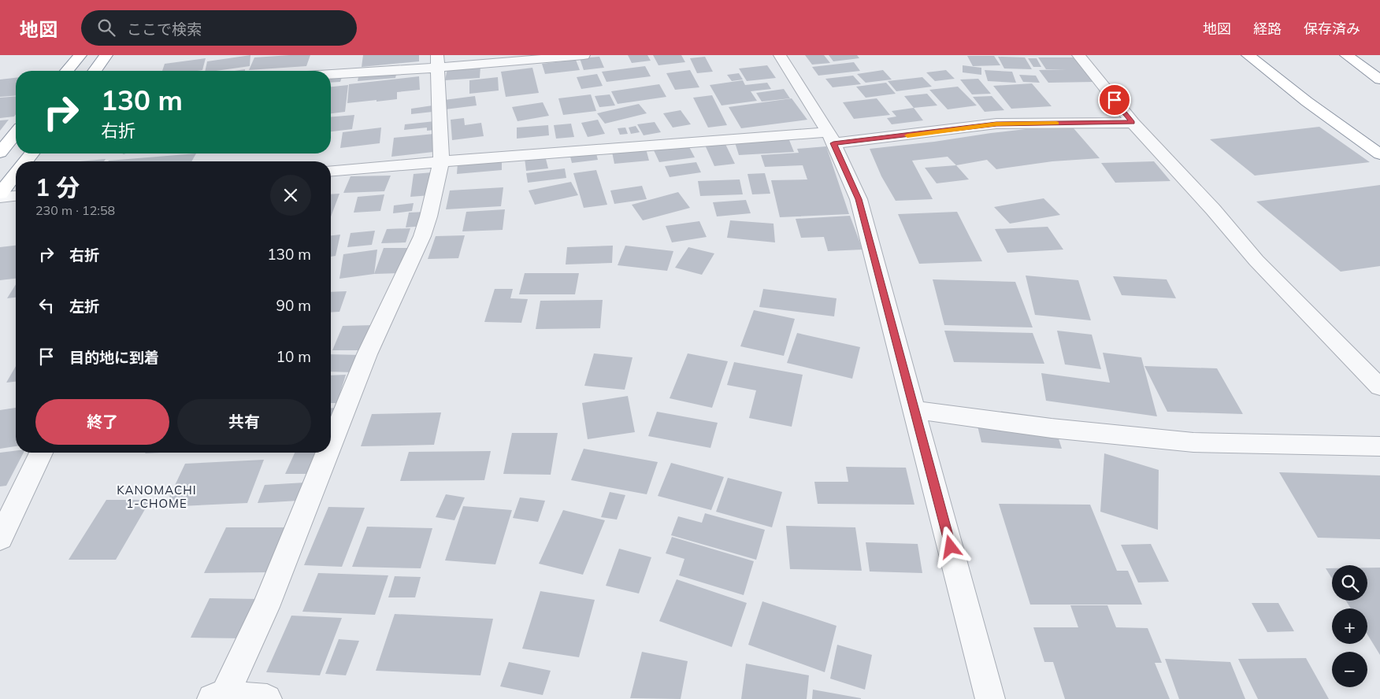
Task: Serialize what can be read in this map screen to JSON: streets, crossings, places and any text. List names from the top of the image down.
{
  "districts": ["KANOMACHI 1-CHOME"],
  "page": {
    "header": "地図",
    "search": "ここで検索",
    "nav": ["地図", "経路", "保存済み"],
    "turn": ["130 m", "右折"],
    "heading": ["1 分", "230 m · 12:58"],
    "list": [
      {
        "name": "右折",
        "value": "130 m"
      },
      {
        "name": "左折",
        "value": "90 m"
      },
      {
        "name": "目的地に到着",
        "value": "10 m"
      }
    ],
    "buttons": ["終了", "共有"],
    "map_buttons": ["+", "−"]
  }
}
